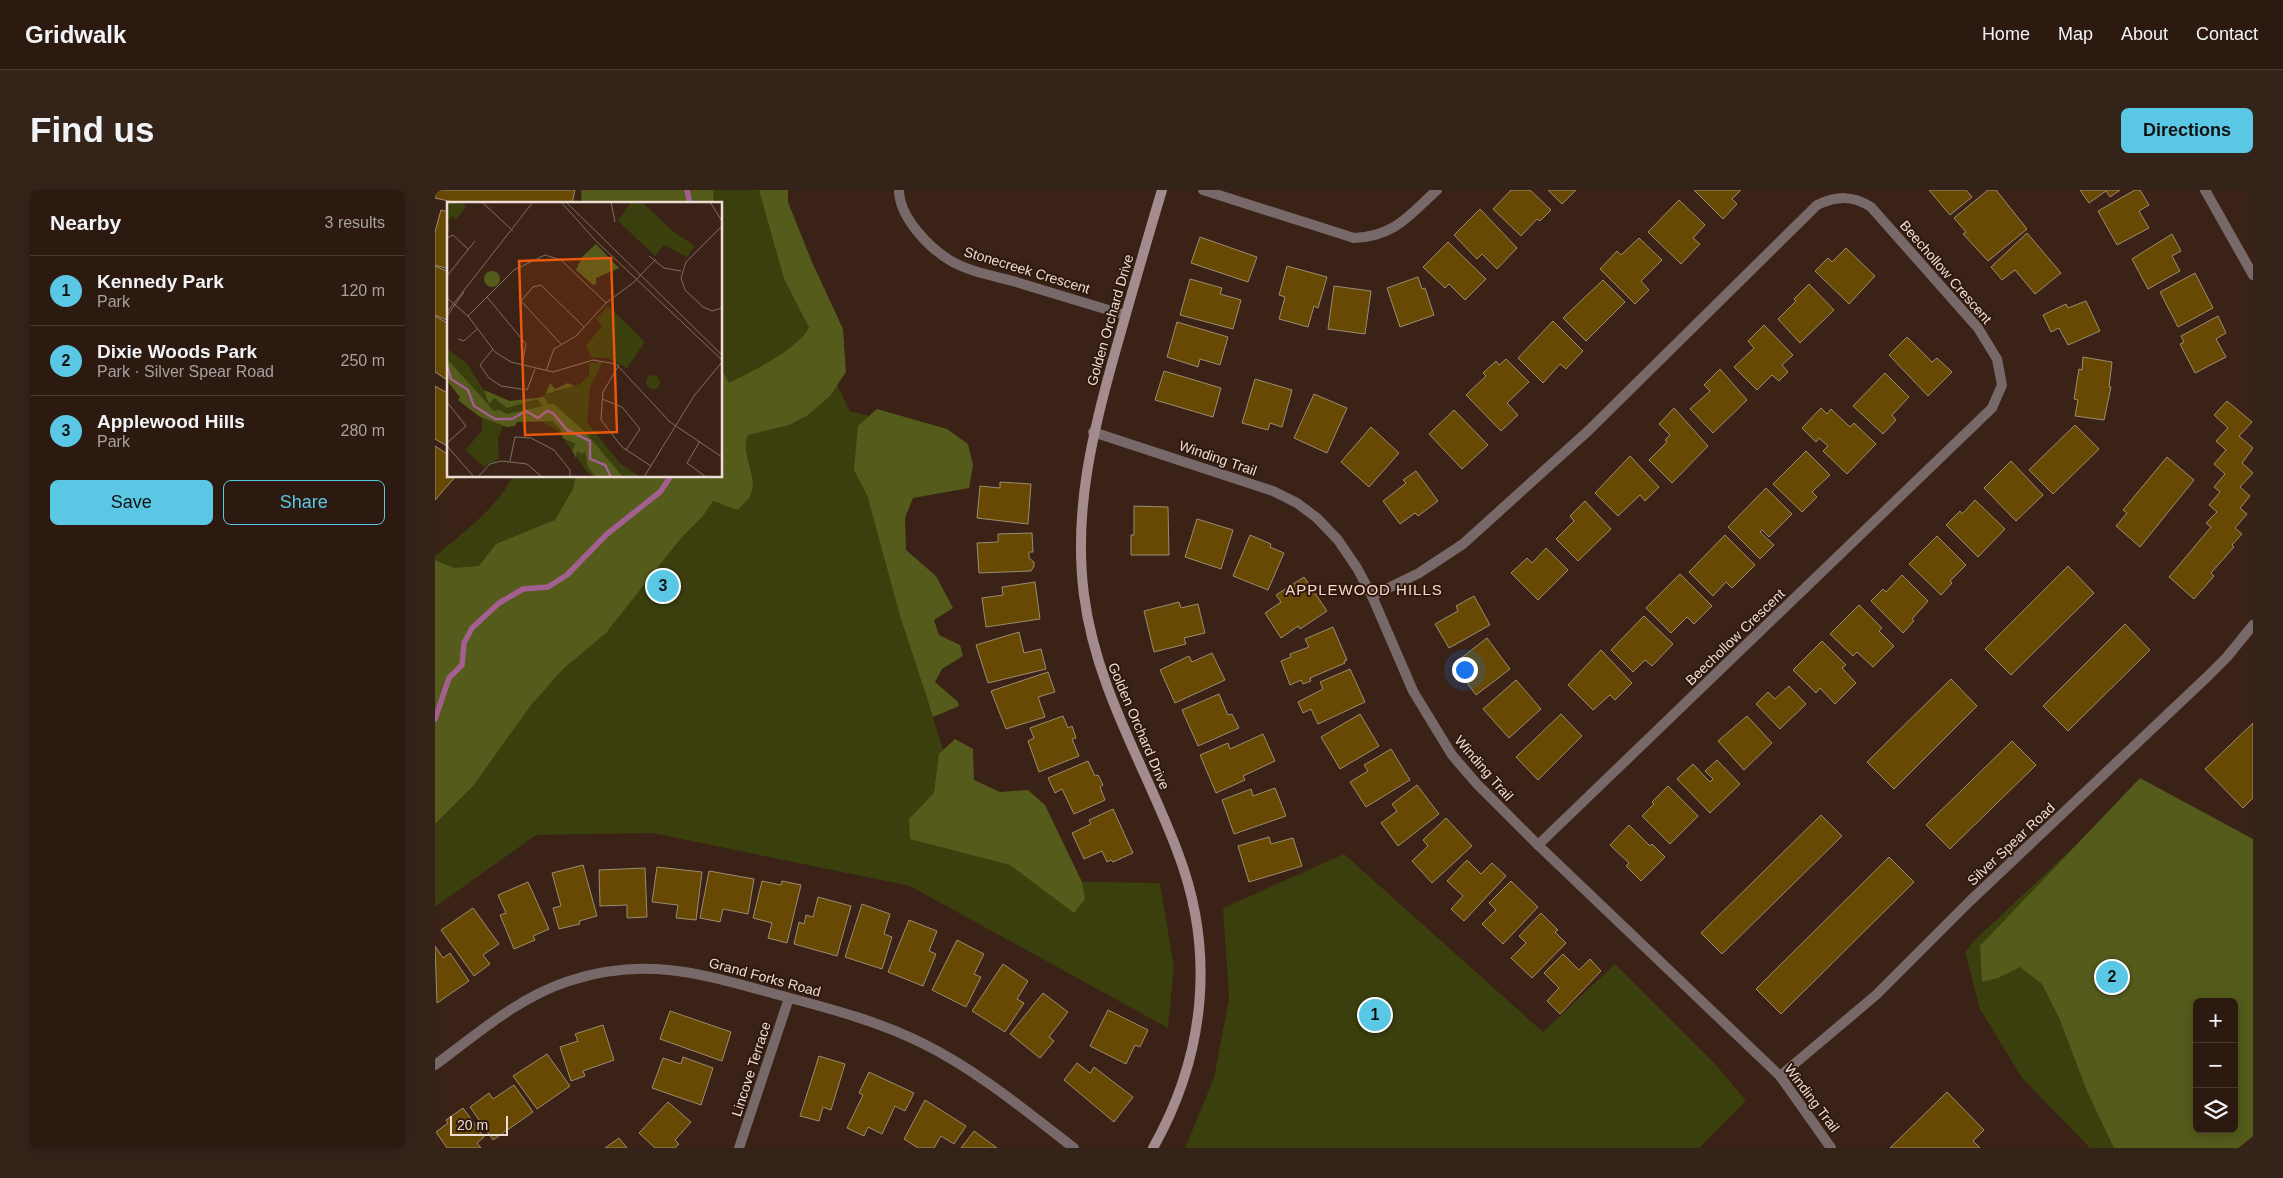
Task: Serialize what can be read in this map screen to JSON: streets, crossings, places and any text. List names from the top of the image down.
{
  "streets": {
    "street": [
      "Stonecreek Crescent",
      "Beechollow Crescent",
      "Golden Orchard Drive",
      "Winding Trail",
      "Silver Spear Road",
      "Grand Forks Road",
      "Lincove Terrace"
    ]
  },
  "crossings": [
    ["Stonecreek Crescent", "Golden Orchard Drive"],
    ["Beechollow Crescent", "Winding Trail"],
    ["Golden Orchard Drive", "Winding Trail"],
    ["Winding Trail", "Silver Spear Road"],
    ["Grand Forks Road", "Lincove Terrace"]
  ],
  "districts": ["APPLEWOOD HILLS"],
  "scale_bar": "20 m",
  "page": {
    "header": "Gridwalk",
    "nav": [
      "Home",
      "Map",
      "About",
      "Contact"
    ],
    "buttons": [
      "Directions",
      ["Save", "Share"]
    ],
    "title": "Find us",
    "heading": ["Nearby", "3 results"],
    "list": [
      {
        "mark": "1",
        "name": "Kennedy Park",
        "note": "Park",
        "value": "120 m"
      },
      {
        "mark": "2",
        "name": "Dixie Woods Park",
        "note": "Park · Silver Spear Road",
        "value": "250 m"
      },
      {
        "mark": "3",
        "name": "Applewood Hills",
        "note": "Park",
        "value": "280 m"
      }
    ],
    "pins": ["3", "2", "1"],
    "map_buttons": ["+", "−"],
    "scale": "20 m"
  }
}
